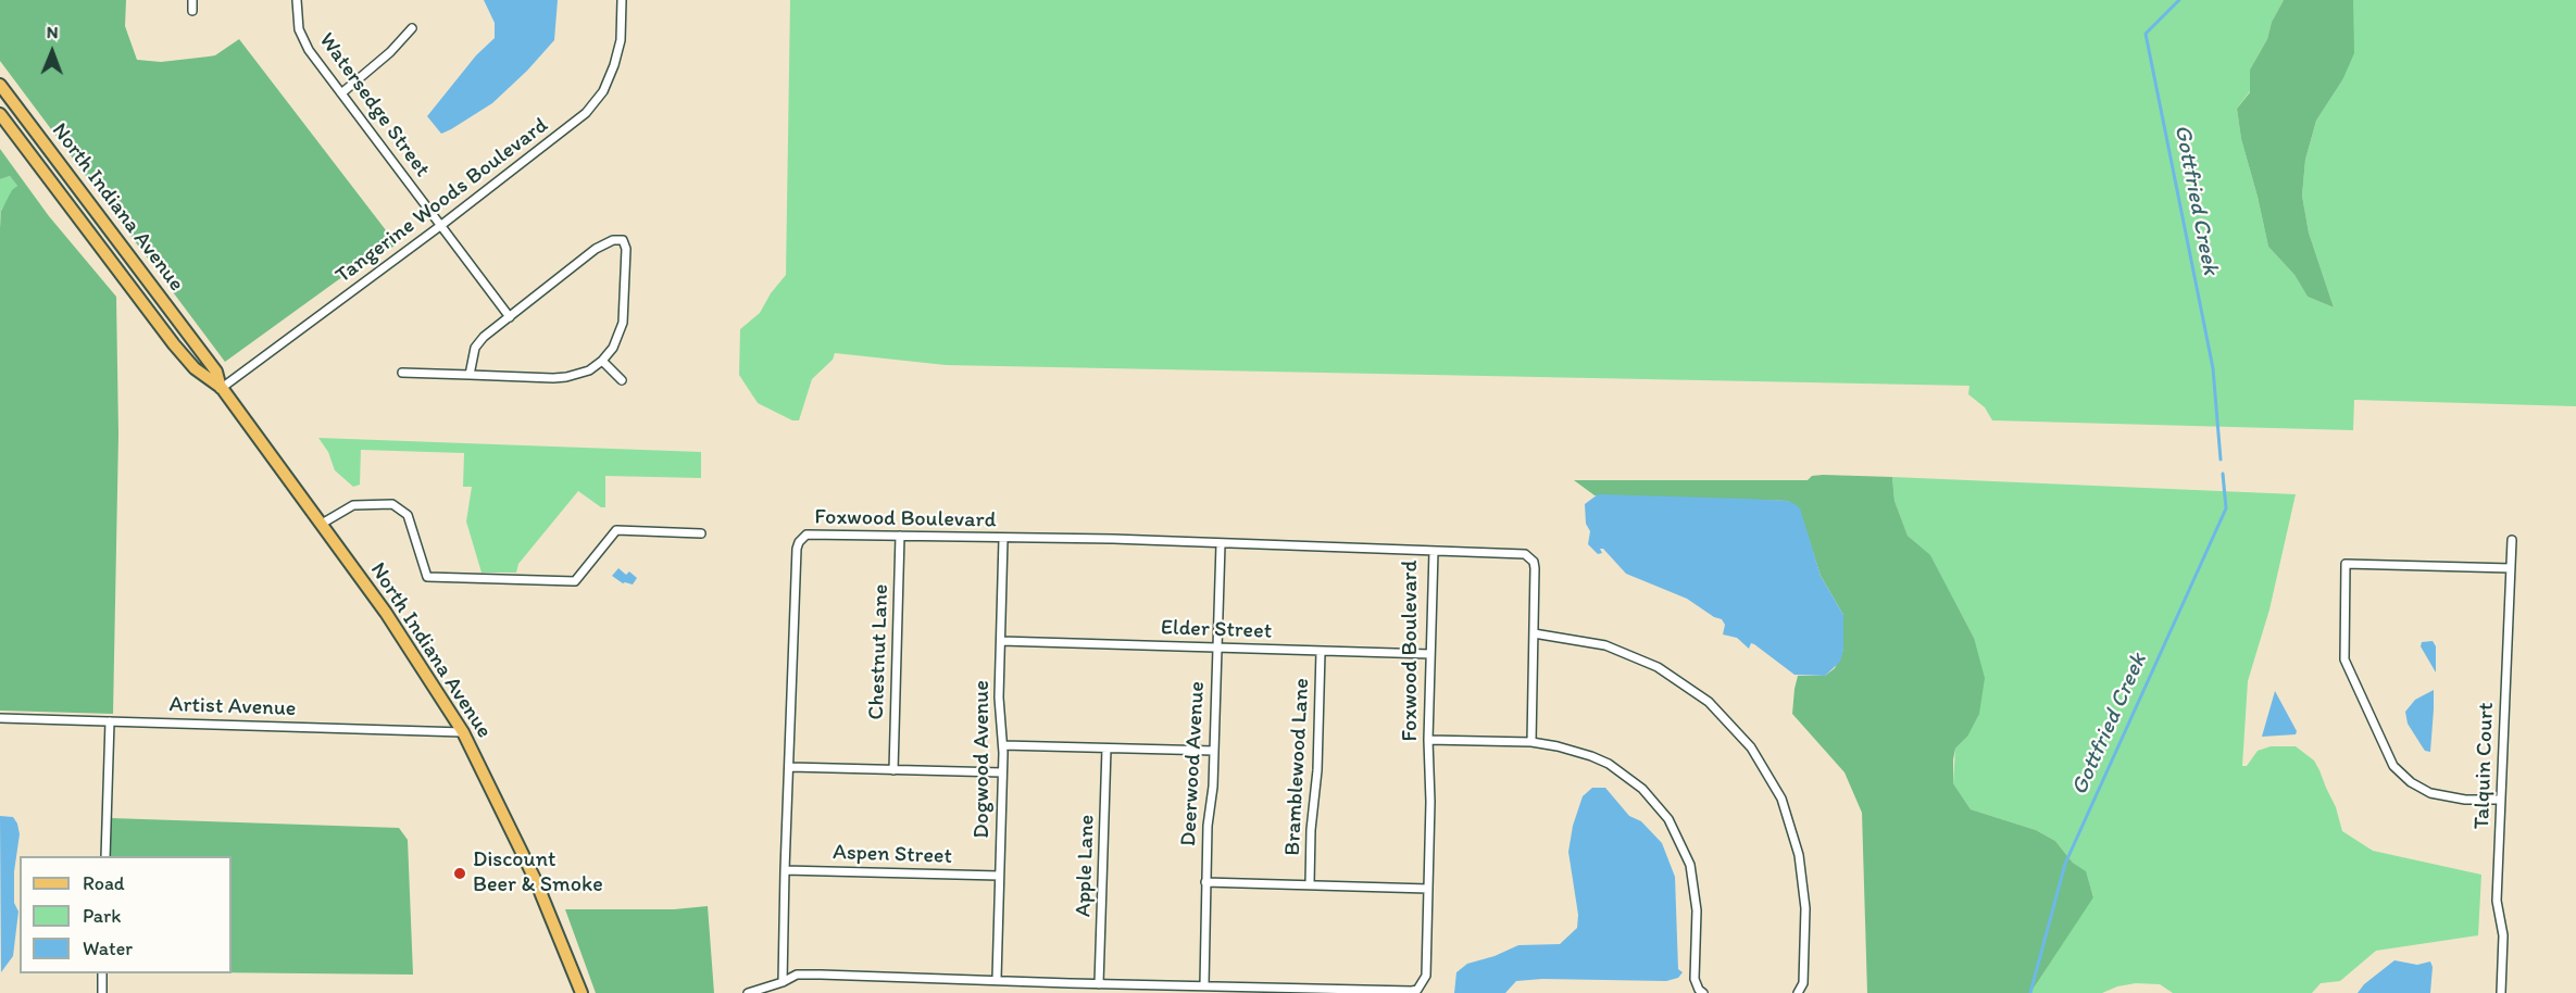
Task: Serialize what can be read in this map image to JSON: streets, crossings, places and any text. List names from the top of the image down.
{
  "streets": {
    "main road": ["North Indiana Avenue"],
    "street": [
      "Watersedge Street",
      "Tangerine Woods Boulevard",
      "Foxwood Boulevard",
      "Elder Street",
      "Chestnut Lane",
      "Artist Avenue",
      "Dogwood Avenue",
      "Deerwood Avenue",
      "Talquin Court",
      "Bramblewood Lane",
      "Aspen Street",
      "Apple Lane"
    ]
  },
  "crossings": [
    ["Watersedge Street", "Tangerine Woods Boulevard"],
    ["Tangerine Woods Boulevard", "North Indiana Avenue"],
    ["North Indiana Avenue", "Artist Avenue"],
    ["Foxwood Boulevard", "Elder Street"],
    ["Foxwood Boulevard", "Chestnut Lane"],
    ["Foxwood Boulevard", "Dogwood Avenue"],
    ["Foxwood Boulevard", "Deerwood Avenue"],
    ["Foxwood Boulevard", "Aspen Street"],
    ["Foxwood Boulevard", "Apple Lane"],
    ["Elder Street", "Dogwood Avenue"],
    ["Elder Street", "Deerwood Avenue"],
    ["Elder Street", "Bramblewood Lane"],
    ["Dogwood Avenue", "Aspen Street"]
  ],
  "water": ["Gottfried Creek"],
  "places": ["Discount Beer & Smoke"],
  "legend": ["Road", "Park", "Water"],
  "north": "top"
}
